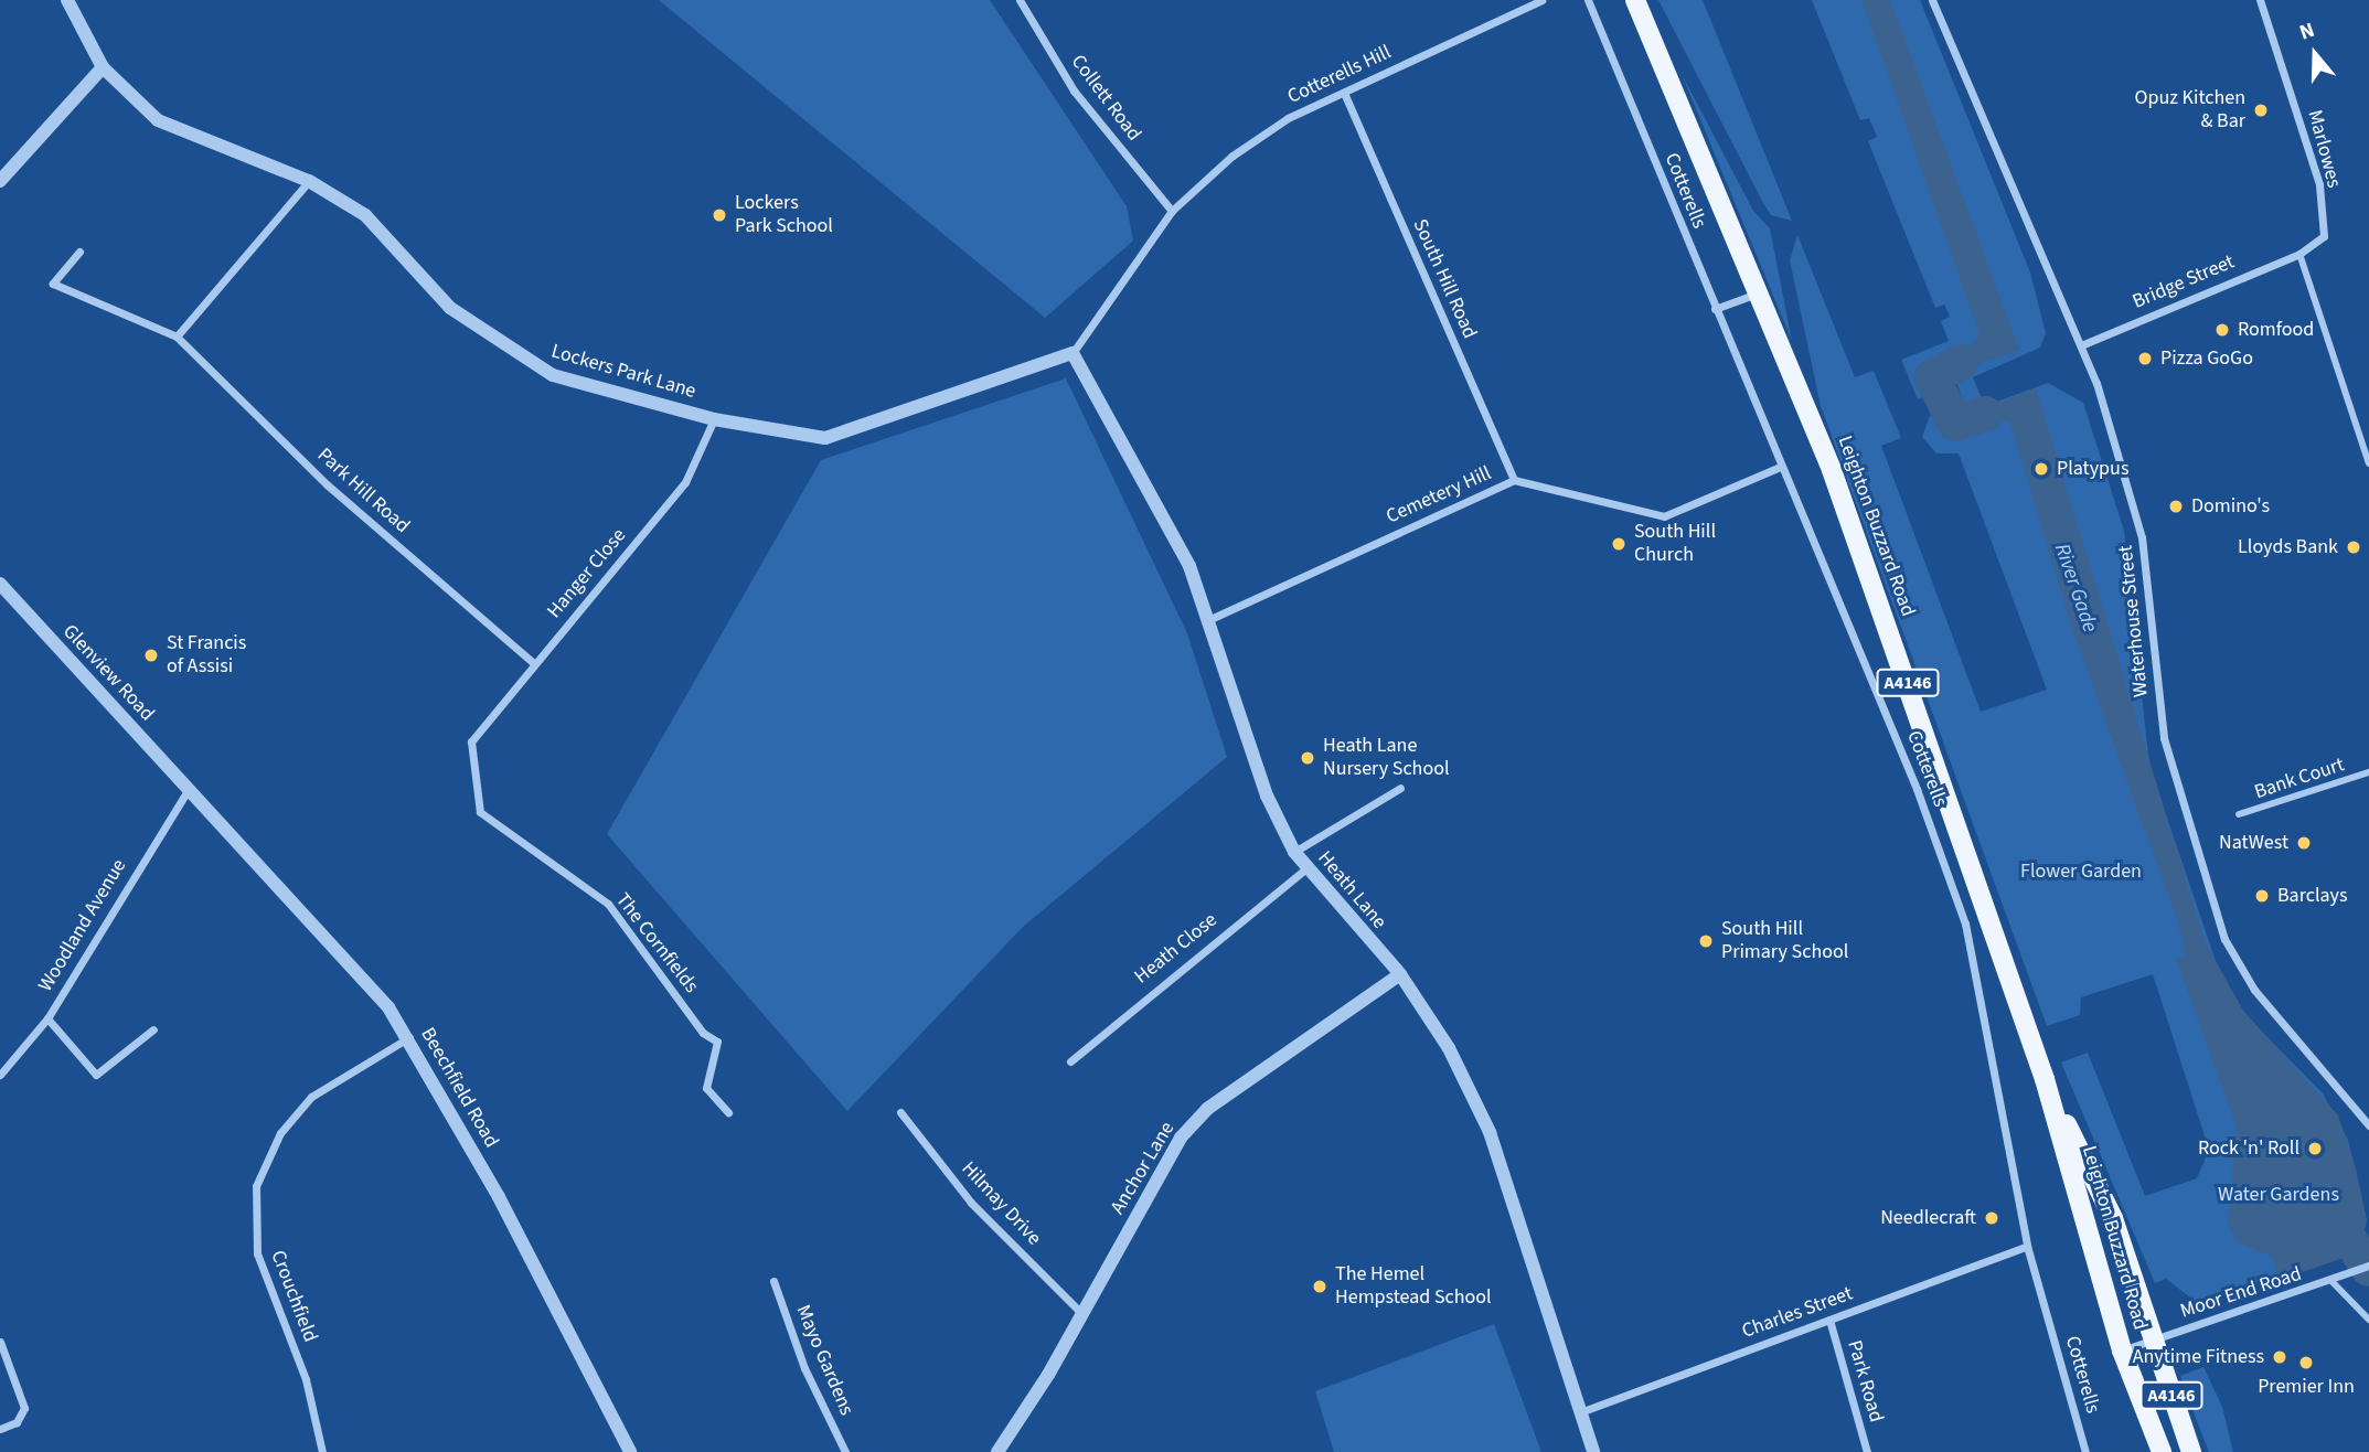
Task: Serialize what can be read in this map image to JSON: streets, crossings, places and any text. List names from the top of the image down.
{
  "streets": {
    "main road": ["Leighton Buzzard Road", "A4146"],
    "street": [
      "Cotterells Hill",
      "Collett Road",
      "Marlowes",
      "Cotterells",
      "South Hill Road",
      "Bridge Street",
      "Lockers Park Lane",
      "Park Hill Road",
      "Cemetery Hill",
      "Hanger Close",
      "Waterhouse Street",
      "Glenview Road",
      "Bank Court",
      "Heath Lane",
      "Woodland Avenue",
      "The Cornfields",
      "Heath Close",
      "Beechfield Road",
      "Anchor Lane",
      "Hilmay Drive",
      "Moor End Road",
      "Crouchfield",
      "Charles Street",
      "Mayo Gardens",
      "Park Road"
    ]
  },
  "crossings": [
    ["Cotterells Hill", "Collett Road"],
    ["Cotterells Hill", "South Hill Road"],
    ["Marlowes", "Bridge Street"],
    ["Cotterells", "Cemetery Hill"],
    ["Cotterells", "Charles Street"],
    ["South Hill Road", "Cemetery Hill"],
    ["Bridge Street", "Waterhouse Street"],
    ["Lockers Park Lane", "Hanger Close"],
    ["Lockers Park Lane", "Heath Lane"],
    ["Park Hill Road", "Hanger Close"],
    ["Cemetery Hill", "Heath Lane"],
    ["Leighton Buzzard Road", "Moor End Road"],
    ["Hanger Close", "The Cornfields"],
    ["Glenview Road", "Woodland Avenue"],
    ["Glenview Road", "Beechfield Road"],
    ["Heath Lane", "Heath Close"],
    ["Heath Lane", "Anchor Lane"],
    ["Heath Lane", "Charles Street"],
    ["Woodland Avenue", "Beechfield Road"],
    ["Beechfield Road", "Crouchfield"],
    ["Anchor Lane", "Hilmay Drive"],
    ["Charles Street", "Park Road"]
  ],
  "water": ["River Gade"],
  "parks": ["Flower Garden", "Water Gardens"],
  "places": [
    "Opuz Kitchen & Bar",
    "Lockers Park School",
    "Romfood",
    "Pizza GoGo",
    "Platypus",
    "Domino's",
    "South Hill Church",
    "Lloyds Bank",
    "St Francis of Assisi",
    "Heath Lane Nursery School",
    "NatWest",
    "Barclays",
    "South Hill Primary School",
    "Rock 'n' Roll",
    "Needlecraft",
    "The Hemel Hempstead School",
    "Anytime Fitness",
    "Premier Inn"
  ],
  "north": "top"
}
